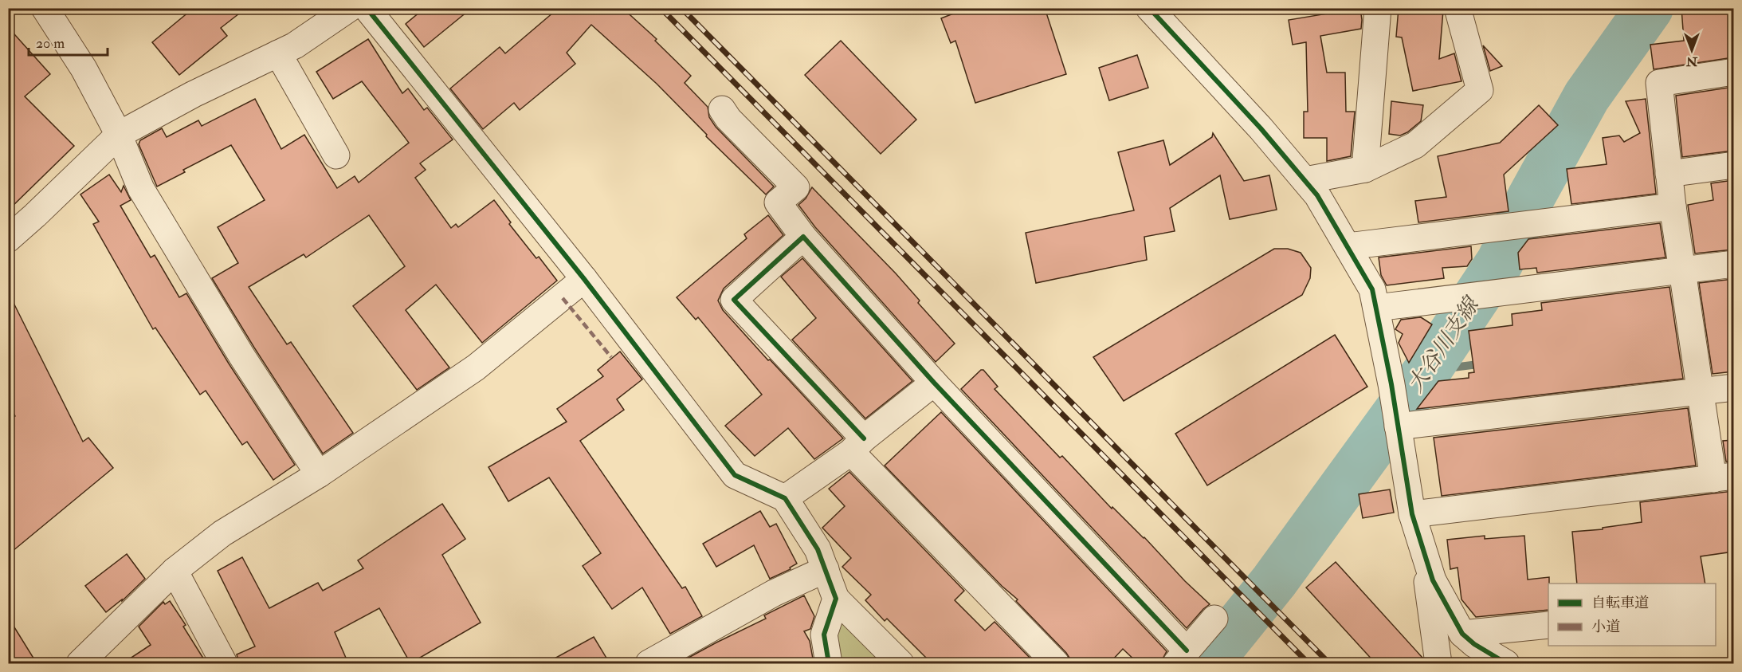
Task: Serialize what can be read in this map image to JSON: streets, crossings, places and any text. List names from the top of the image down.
{
  "water": ["大谷川支線"],
  "legend": ["自転車道", "小道"],
  "scale_bar": "20 m",
  "north": "bottom"
}
